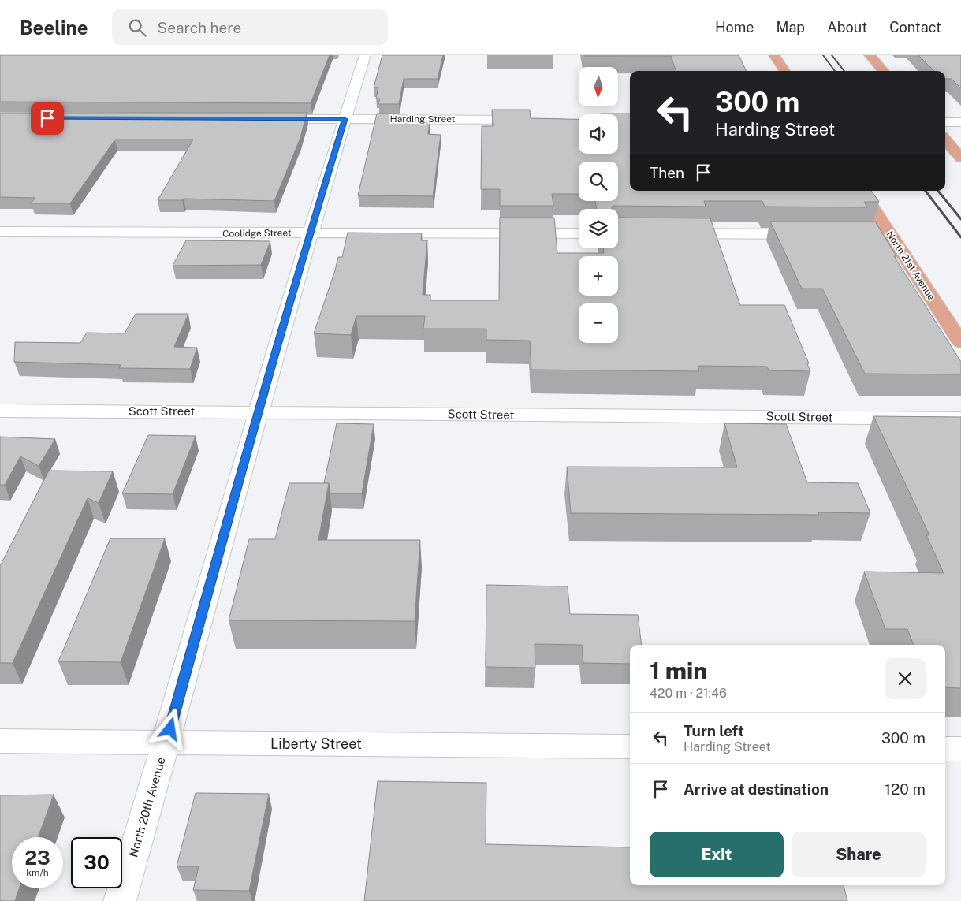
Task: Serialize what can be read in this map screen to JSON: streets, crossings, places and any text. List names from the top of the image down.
{
  "streets": {
    "main road": ["North 21st Avenue"],
    "street": [
      "Harding Street",
      "Coolidge Street",
      "Scott Street",
      "Liberty Street",
      "North 20th Avenue"
    ]
  },
  "crossings": [
    ["Harding Street", "North 20th Avenue"],
    ["Coolidge Street", "North 20th Avenue"],
    ["Scott Street", "North 20th Avenue"],
    ["Liberty Street", "North 20th Avenue"]
  ],
  "north": "bottom",
  "page": {
    "header": "Beeline",
    "search": "Search here",
    "nav": [
      "Home",
      "Map",
      "About",
      "Contact"
    ],
    "map_buttons": ["+", "−"],
    "turn": ["300 m", "Harding Street"],
    "then": "Then",
    "heading": ["1 min", "420 m · 21:46"],
    "list": [
      {
        "name": "Turn left",
        "note": "Harding Street",
        "value": "300 m"
      },
      {
        "name": "Arrive at destination",
        "value": "120 m"
      }
    ],
    "buttons": ["Exit", "Share"],
    "speed": "23 km/h",
    "limit": "30"
  }
}
